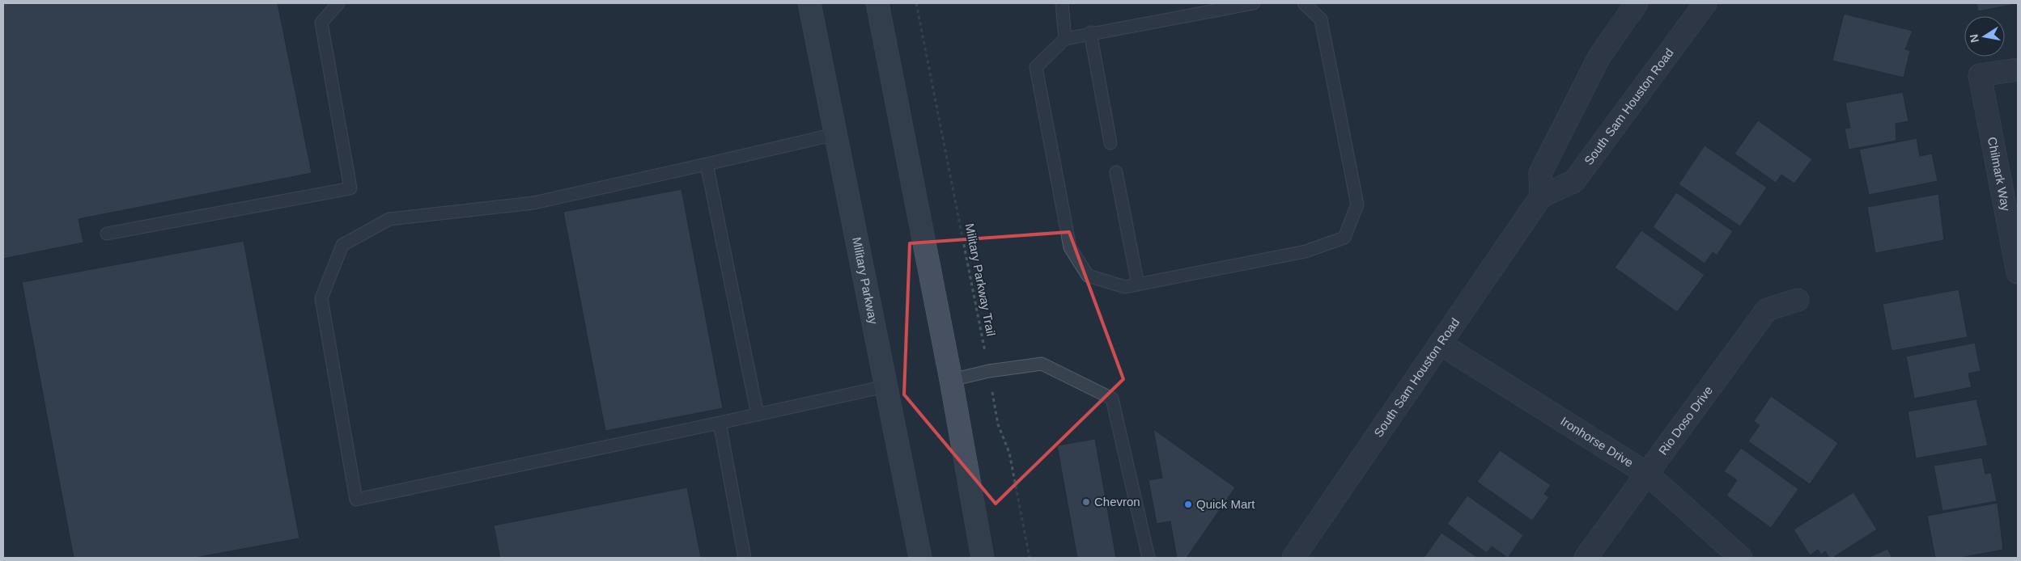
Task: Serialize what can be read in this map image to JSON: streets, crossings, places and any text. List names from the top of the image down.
{
  "streets": {
    "main road": ["Military Parkway"],
    "street": [
      "South Sam Houston Road",
      "Chilmark Way",
      "Rio Doso Drive",
      "Ironhorse Drive"
    ],
    "path": ["Military Parkway Trail"]
  },
  "crossings": [
    ["South Sam Houston Road", "Ironhorse Drive"],
    ["Rio Doso Drive", "Ironhorse Drive"]
  ],
  "places": ["Chevron", "Quick Mart"],
  "north": "left"
}
